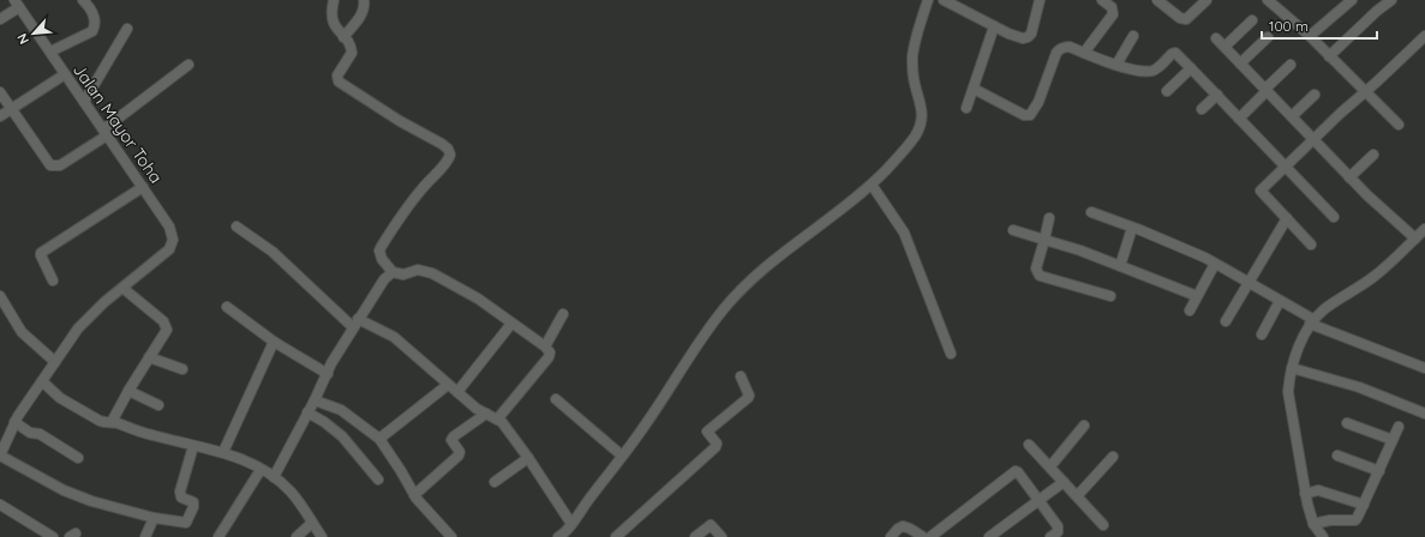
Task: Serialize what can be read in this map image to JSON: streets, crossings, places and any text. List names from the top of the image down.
{
  "streets": {
    "street": ["Jalan Mayor Toha"]
  },
  "scale_bar": "100 m",
  "north": "bottom left"
}
